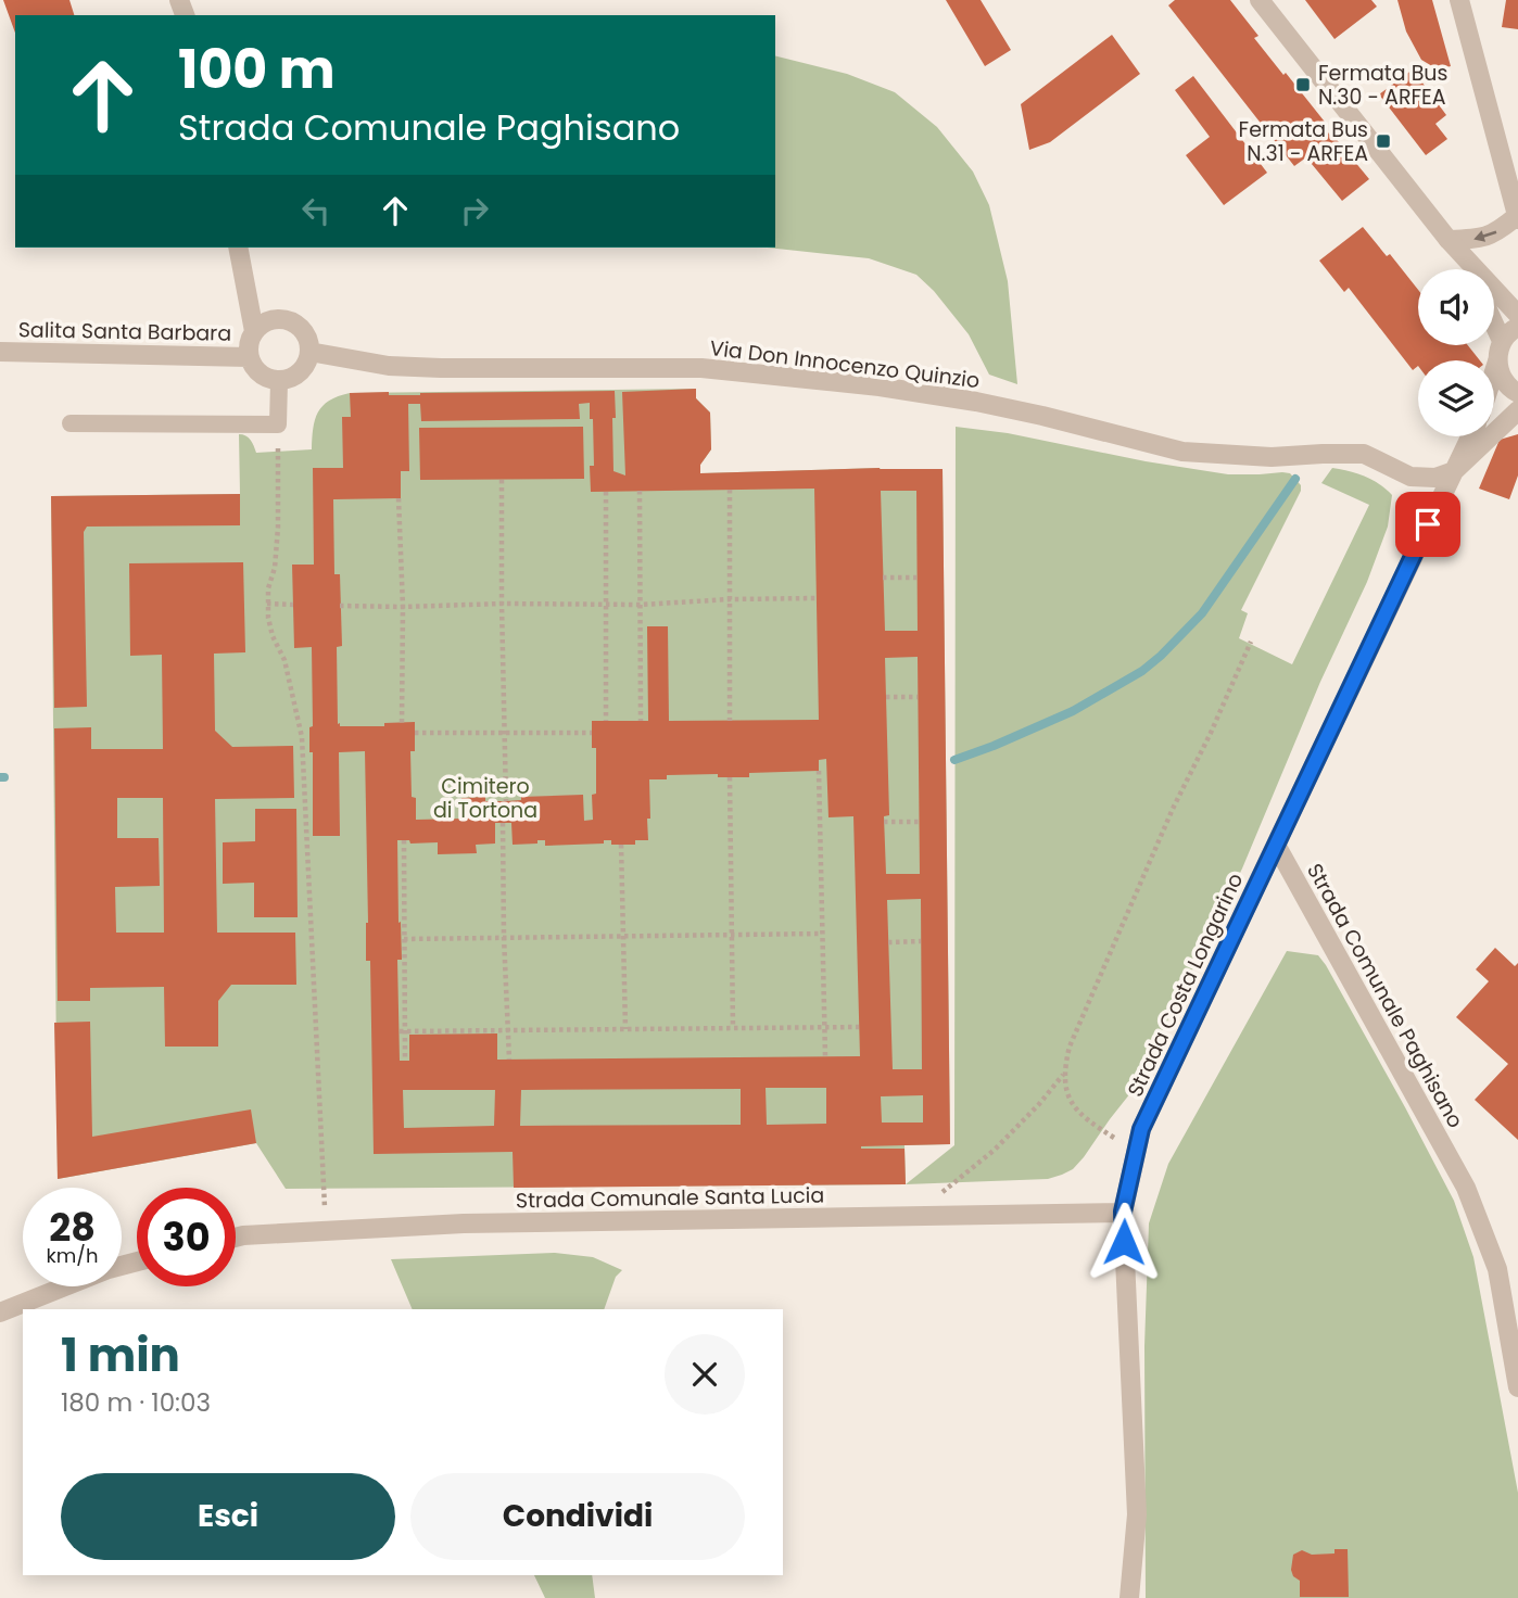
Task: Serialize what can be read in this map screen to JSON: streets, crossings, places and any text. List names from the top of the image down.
{
  "streets": {
    "street": [
      "Salita Santa Barbara",
      "Via Don Innocenzo Quinzio",
      "Strada Costa Longarino",
      "Strada Comunale Paghisano",
      "Strada Comunale Santa Lucia"
    ]
  },
  "crossings": [
    ["Salita Santa Barbara", "Via Don Innocenzo Quinzio"],
    ["Strada Costa Longarino", "Strada Comunale Paghisano"],
    ["Strada Costa Longarino", "Strada Comunale Santa Lucia"]
  ],
  "parks": ["Cimitero di Tortona"],
  "places": {
    "transit": ["Fermata Bus N.30 - ARFEA", "Fermata Bus N.31 - ARFEA"]
  },
  "page": {
    "turn": ["100 m", "Strada Comunale Paghisano"],
    "speed": "28 km/h",
    "limit": "30",
    "heading": ["1 min", "180 m · 10:03"],
    "buttons": ["Esci", "Condividi"]
  }
}
